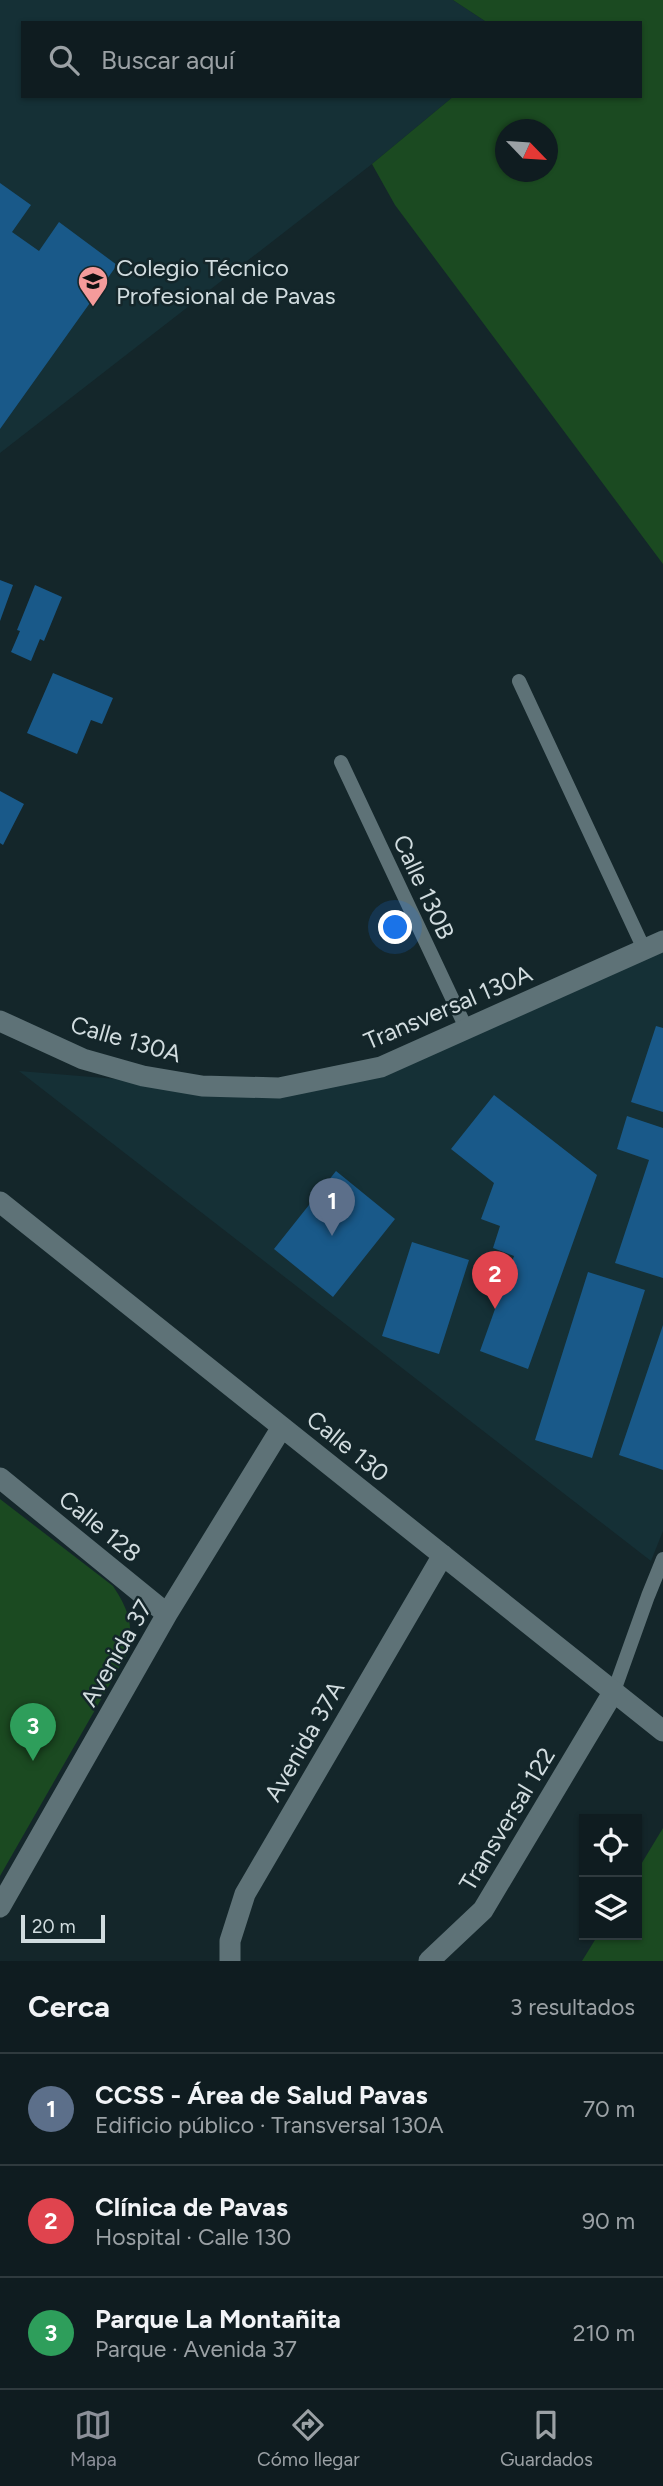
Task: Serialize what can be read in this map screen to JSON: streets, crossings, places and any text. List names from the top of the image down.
{
  "streets": {
    "street": [
      "Transversal 130A",
      "Calle 130A",
      "Calle 130",
      "Calle 128",
      "Avenida 37",
      "Avenida 37A",
      "Transversal 122"
    ],
    "lane": ["Calle 130B"]
  },
  "crossings": [
    ["Calle 130B", "Transversal 130A"],
    ["Transversal 130A", "Calle 130A"],
    ["Calle 130", "Avenida 37"],
    ["Calle 130", "Avenida 37A"],
    ["Calle 130", "Transversal 122"],
    ["Calle 128", "Avenida 37"]
  ],
  "places": {
    "school or university": ["Colegio Técnico Profesional de Pavas"]
  },
  "scale_bar": "20 m",
  "north": "bottom right",
  "page": {
    "search": "Buscar aquí",
    "pins": ["1", "2", "3"],
    "scale": "20 m",
    "heading": ["Cerca", "3 resultados"],
    "list": [
      {
        "mark": "1",
        "name": "CCSS - Área de Salud Pavas",
        "note": "Edificio público · Transversal 130A",
        "value": "70 m"
      },
      {
        "mark": "2",
        "name": "Clínica de Pavas",
        "note": "Hospital · Calle 130",
        "value": "90 m"
      },
      {
        "mark": "3",
        "name": "Parque La Montañita",
        "note": "Parque · Avenida 37",
        "value": "210 m"
      }
    ],
    "nav": ["Mapa", "Cómo llegar", "Guardados"]
  }
}
